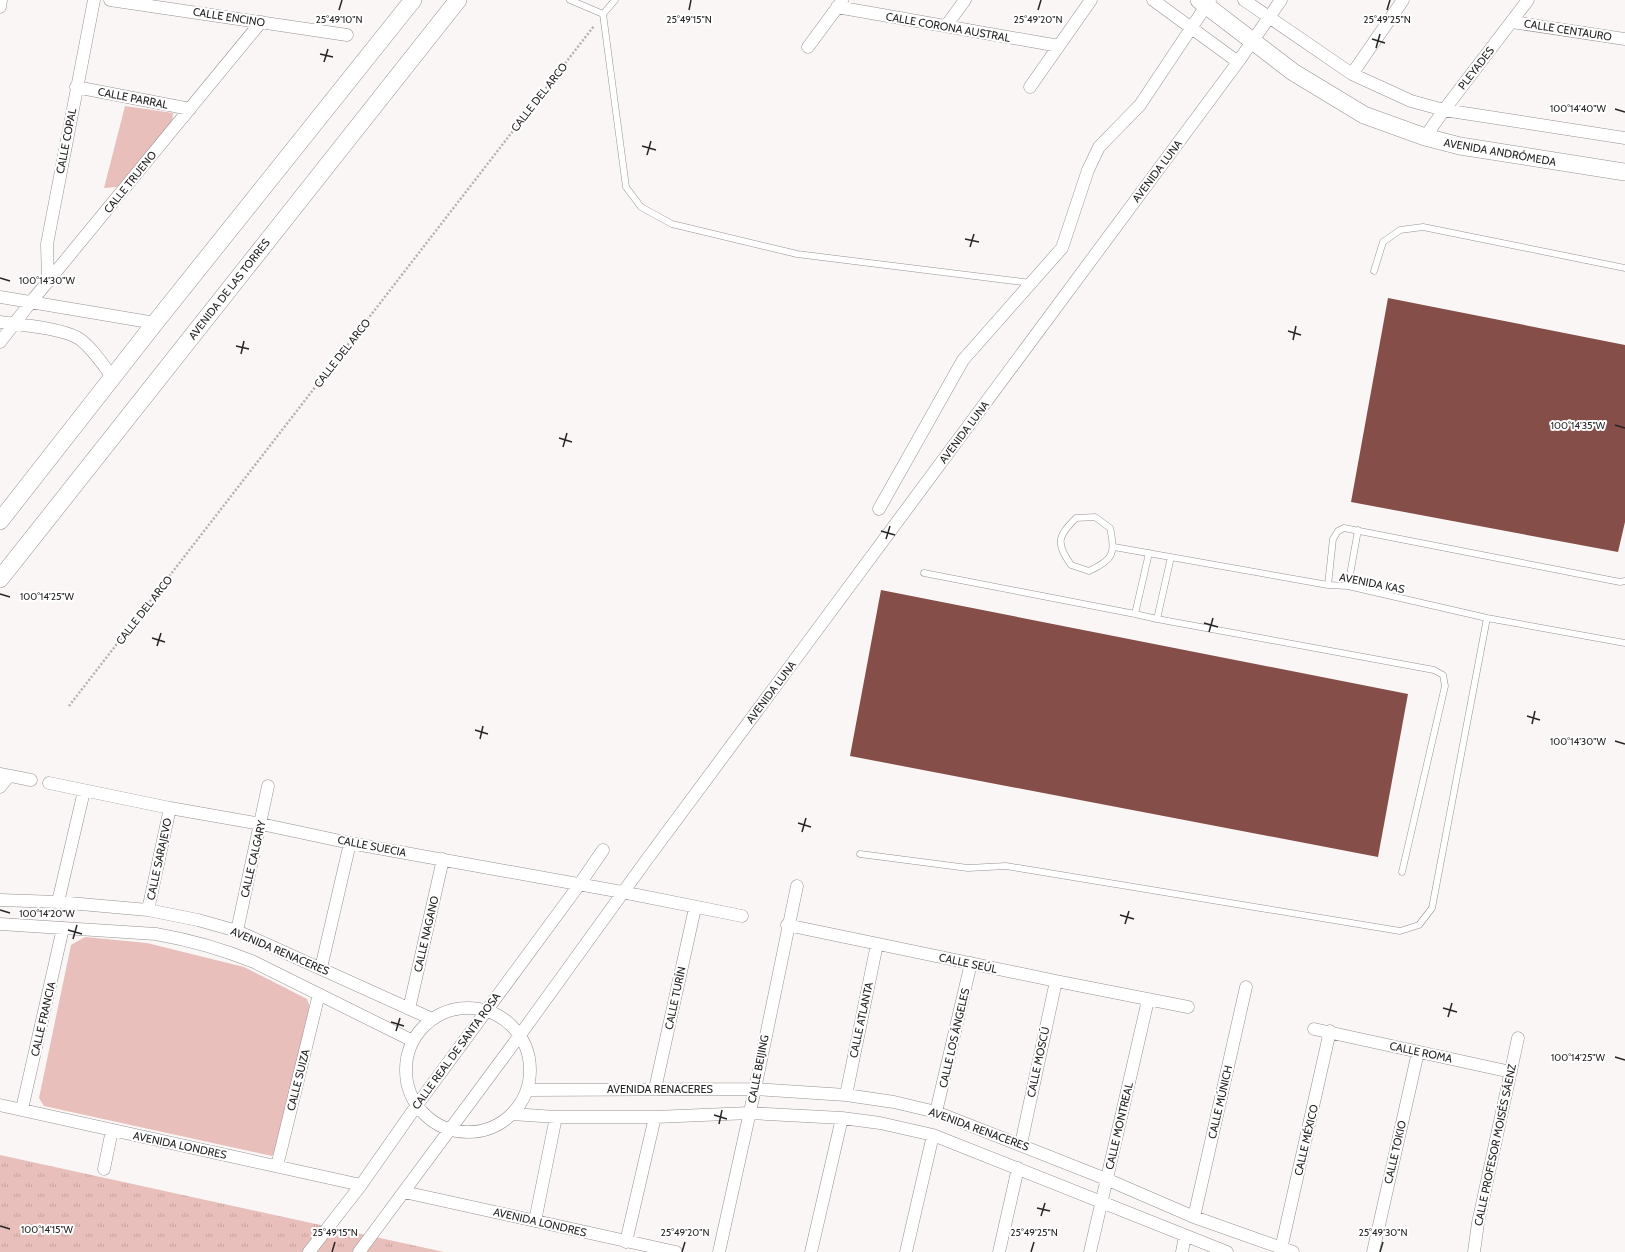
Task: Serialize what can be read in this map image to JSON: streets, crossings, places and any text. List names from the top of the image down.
{
  "streets": {
    "street": [
      "CALLE ENCINO",
      "CALLE CORONA AUSTRAL",
      "CALLE CENTAURO",
      "PLEYADES",
      "CALLE PARRAL",
      "CALLE COPAL",
      "AVENIDA ANDRÓMEDA",
      "AVENIDA LUNA",
      "CALLE TRUENO",
      "AVENIDA DE LAS TORRES",
      "CALLE SUECIA",
      "CALLE SARAJEVO",
      "CALLE CALGARY",
      "CALLE NAGANO",
      "AVENIDA RENACERES",
      "CALLE SEÚL",
      "CALLE TURÍN",
      "CALLE FRANCIA",
      "CALLE ATLANTA",
      "CALLE LOS ÁNGELES",
      "CALLE REAL DE SANTA ROSA",
      "CALLE ROMA",
      "CALLE MOSCÚ",
      "CALLE BEIJING",
      "CALLE SUIZA",
      "CALLE MÚNICH",
      "CALLE MONTREAL",
      "CALLE MÉXICO",
      "AVENIDA LONDRES",
      "CALLE PROFESOR MOISÉS SÁENZ",
      "CALLE TOKIO"
    ],
    "lane": ["AVENIDA KAS"],
    "path": ["CALLE DEL ARCO"]
  },
  "crossings": [
    ["CALLE ENCINO", "CALLE TRUENO"],
    ["CALLE CENTAURO", "PLEYADES"],
    ["PLEYADES", "AVENIDA ANDRÓMEDA"],
    ["CALLE PARRAL", "CALLE COPAL"],
    ["CALLE PARRAL", "CALLE TRUENO"],
    ["CALLE COPAL", "CALLE TRUENO"],
    ["AVENIDA ANDRÓMEDA", "AVENIDA LUNA"],
    ["AVENIDA LUNA", "CALLE SUECIA"],
    ["CALLE SUECIA", "CALLE SARAJEVO"],
    ["CALLE SUECIA", "CALLE CALGARY"],
    ["CALLE SUECIA", "CALLE NAGANO"],
    ["CALLE SUECIA", "CALLE TURÍN"],
    ["CALLE SUECIA", "CALLE REAL DE SANTA ROSA"],
    ["CALLE SARAJEVO", "AVENIDA RENACERES"],
    ["CALLE CALGARY", "AVENIDA RENACERES"],
    ["CALLE NAGANO", "AVENIDA RENACERES"],
    ["AVENIDA RENACERES", "CALLE TURÍN"],
    ["AVENIDA RENACERES", "CALLE FRANCIA"],
    ["AVENIDA RENACERES", "CALLE ATLANTA"],
    ["AVENIDA RENACERES", "CALLE LOS ÁNGELES"],
    ["AVENIDA RENACERES", "CALLE MOSCÚ"],
    ["AVENIDA RENACERES", "CALLE BEIJING"],
    ["AVENIDA RENACERES", "CALLE SUIZA"],
    ["AVENIDA RENACERES", "CALLE MÚNICH"],
    ["AVENIDA RENACERES", "CALLE MONTREAL"],
    ["AVENIDA RENACERES", "CALLE MÉXICO"],
    ["CALLE SEÚL", "CALLE ATLANTA"],
    ["CALLE SEÚL", "CALLE LOS ÁNGELES"],
    ["CALLE SEÚL", "CALLE MOSCÚ"],
    ["CALLE SEÚL", "CALLE BEIJING"],
    ["CALLE SEÚL", "CALLE MONTREAL"],
    ["CALLE FRANCIA", "AVENIDA LONDRES"],
    ["CALLE REAL DE SANTA ROSA", "AVENIDA LONDRES"],
    ["CALLE ROMA", "CALLE MÉXICO"],
    ["CALLE ROMA", "CALLE PROFESOR MOISÉS SÁENZ"],
    ["CALLE ROMA", "CALLE TOKIO"],
    ["CALLE SUIZA", "AVENIDA LONDRES"]
  ],
  "coordinates": [
    "25°49'10\"N",
    "25°49'15\"N",
    "25°49'20\"N",
    "25°49'25\"N",
    "100°14'40\"W",
    "100°14'30\"W",
    "100°14'35\"W",
    "100°14'25\"W",
    "100°14'20\"W",
    "100°14'15\"W",
    "25°49'30\"N"
  ]
}
